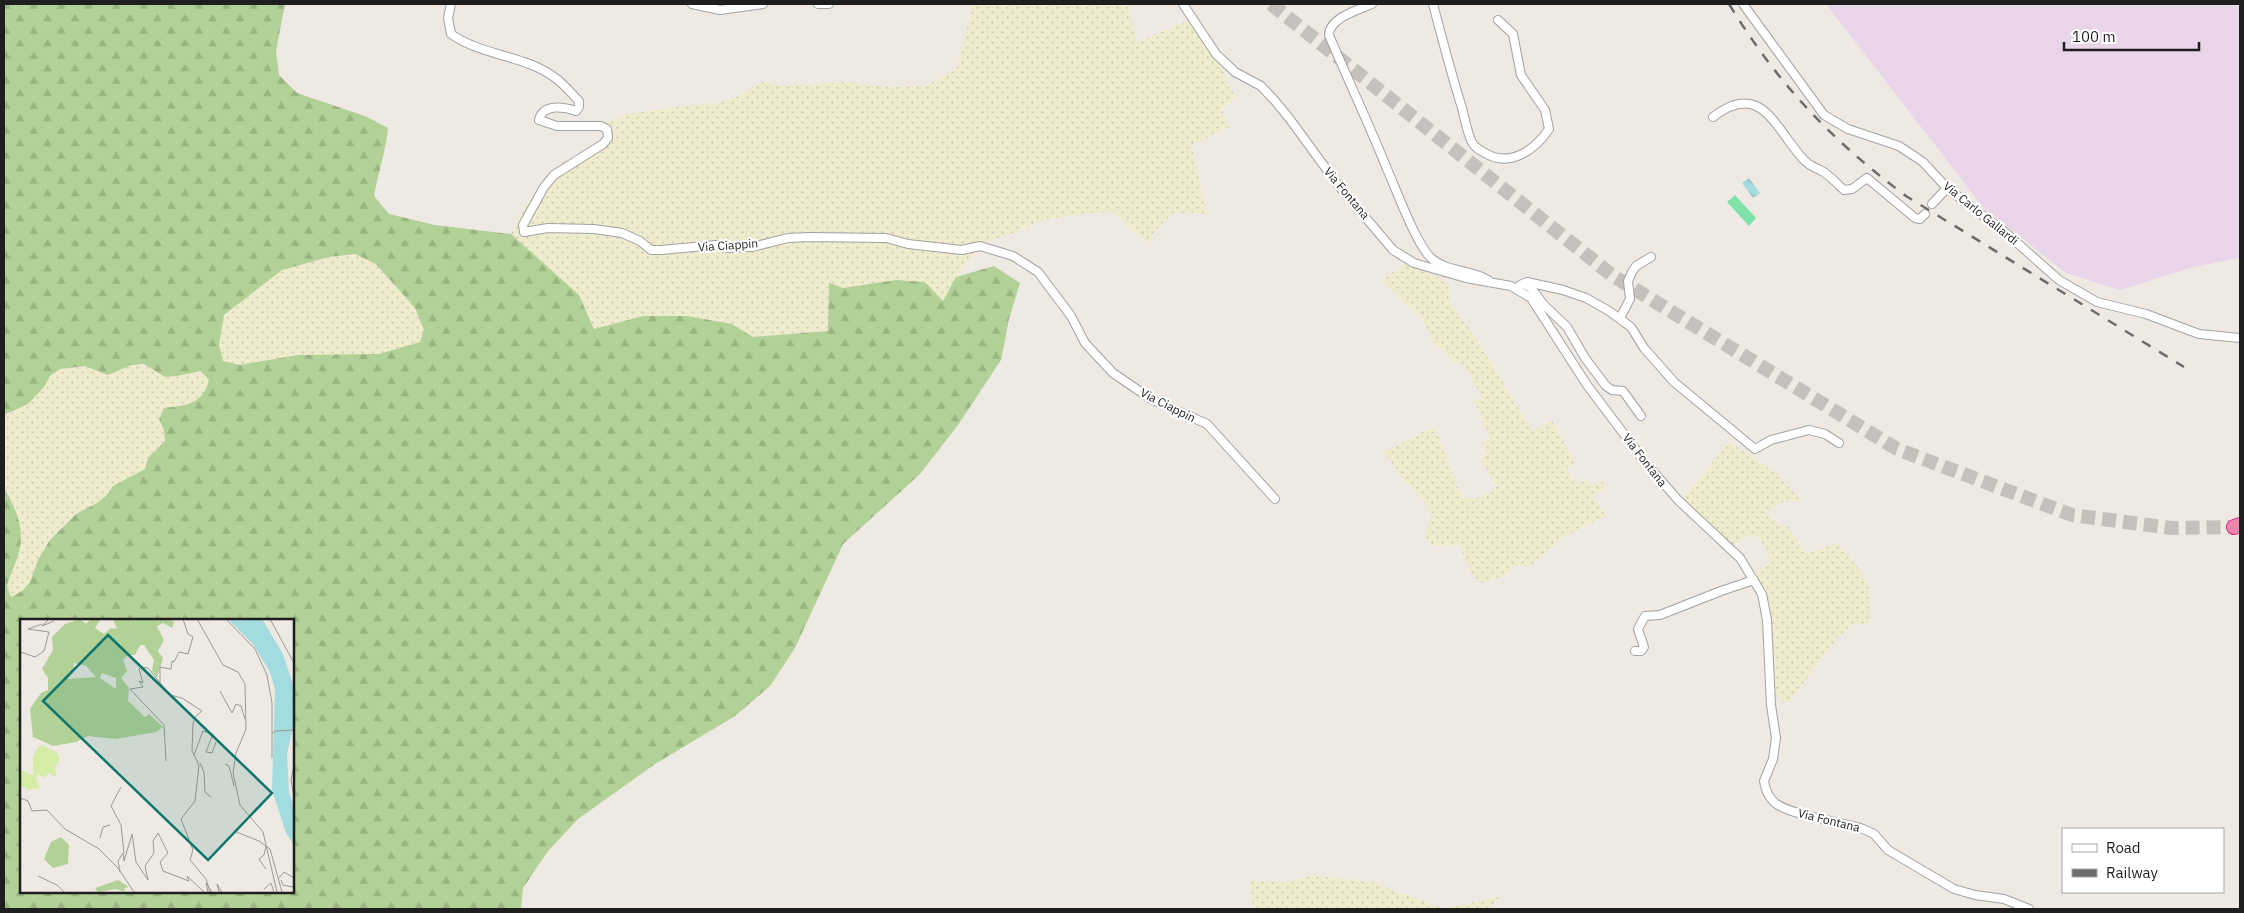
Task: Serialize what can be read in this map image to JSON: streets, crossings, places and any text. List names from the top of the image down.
{
  "streets": {
    "street": ["Via Fontana", "Via Carlo Gallardi", "Via Ciappin"]
  },
  "legend": ["Road", "Railway"],
  "scale_bar": "100 m"
}
